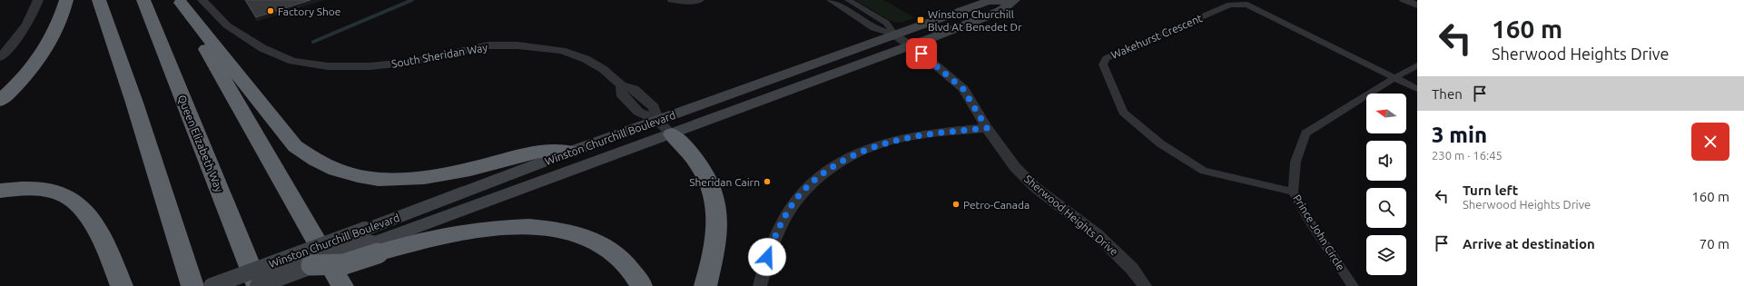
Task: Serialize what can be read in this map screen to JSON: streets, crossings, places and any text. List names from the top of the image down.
{
  "streets": {
    "highway": ["Queen Elizabeth Way"],
    "main road": ["Winston Churchill Boulevard"],
    "street": [
      "Wakehurst Crescent",
      "South Sheridan Way",
      "Sherwood Heights Drive",
      "Prince John Circle"
    ]
  },
  "crossings": [
    ["Wakehurst Crescent", "Prince John Circle"],
    ["South Sheridan Way", "Winston Churchill Boulevard"],
    ["Winston Churchill Boulevard", "Queen Elizabeth Way"],
    ["Winston Churchill Boulevard", "Sherwood Heights Drive"]
  ],
  "places": {
    "other": ["Factory Shoe", "Sheridan Cairn", "Petro-Canada"],
    "transit": ["Winston Churchill Blvd At Benedet Dr"]
  },
  "north": "left",
  "page": {
    "turn": ["160 m", "Sherwood Heights Drive"],
    "then": "Then",
    "heading": ["3 min", "230 m · 16:45"],
    "list": [
      {
        "name": "Turn left",
        "note": "Sherwood Heights Drive",
        "value": "160 m"
      },
      {
        "name": "Arrive at destination",
        "value": "70 m"
      }
    ]
  }
}
